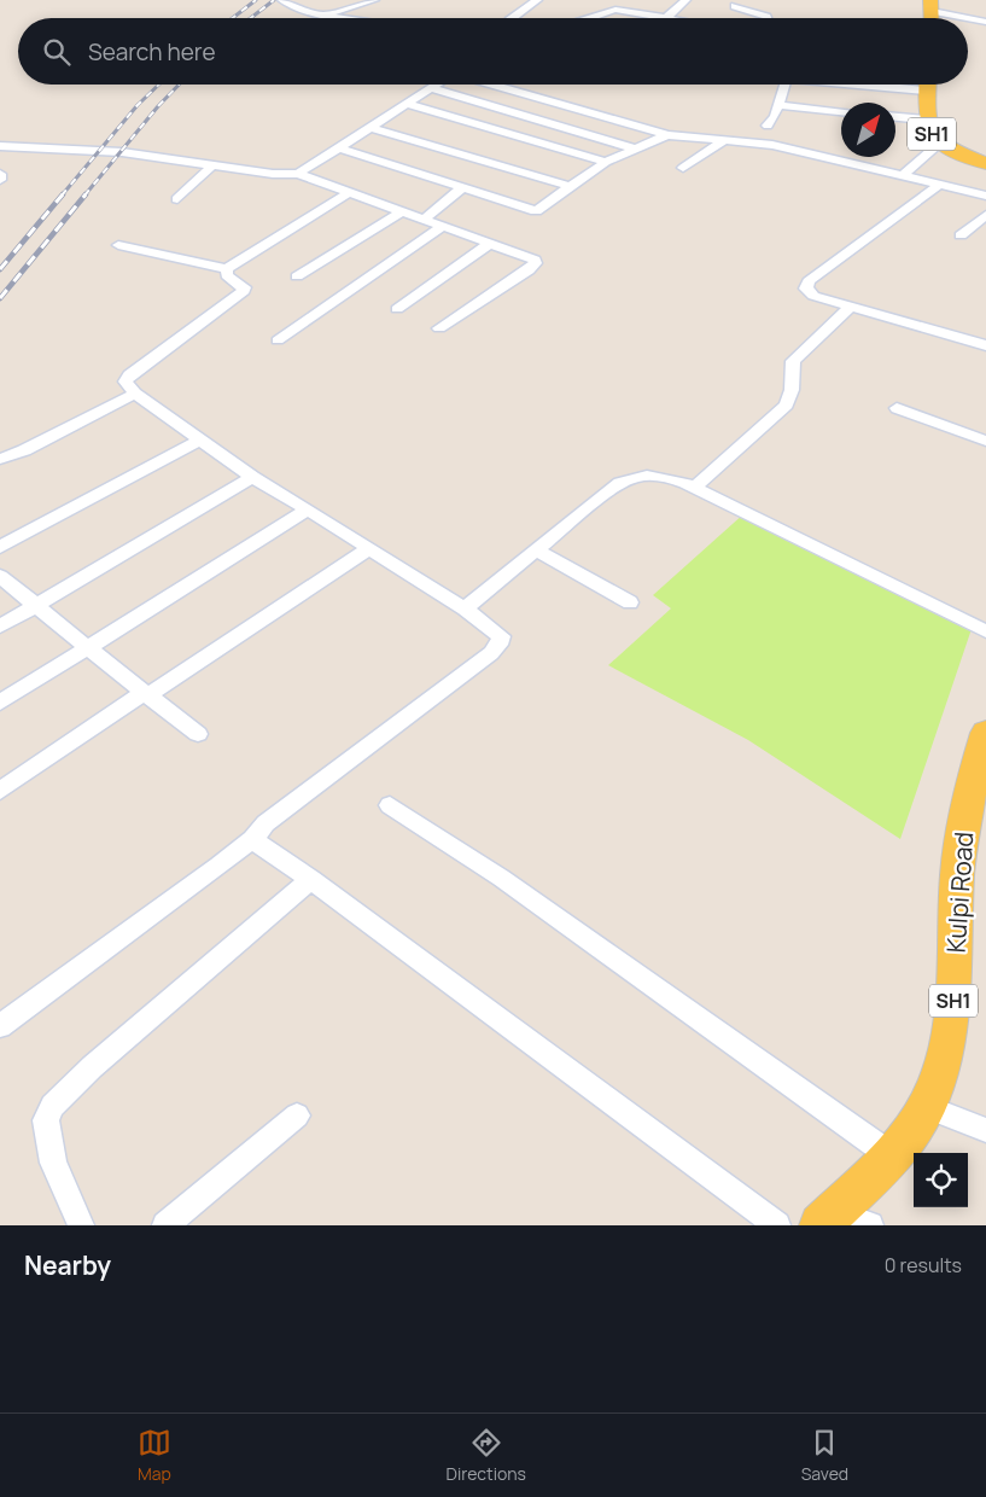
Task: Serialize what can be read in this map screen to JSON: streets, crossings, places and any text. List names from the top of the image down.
{
  "streets": {
    "main road": ["SH1", "Kulpi Road"]
  },
  "north": "top right",
  "page": {
    "search": "Search here",
    "heading": ["Nearby", "0 results"],
    "nav": ["Map", "Directions", "Saved"]
  }
}
